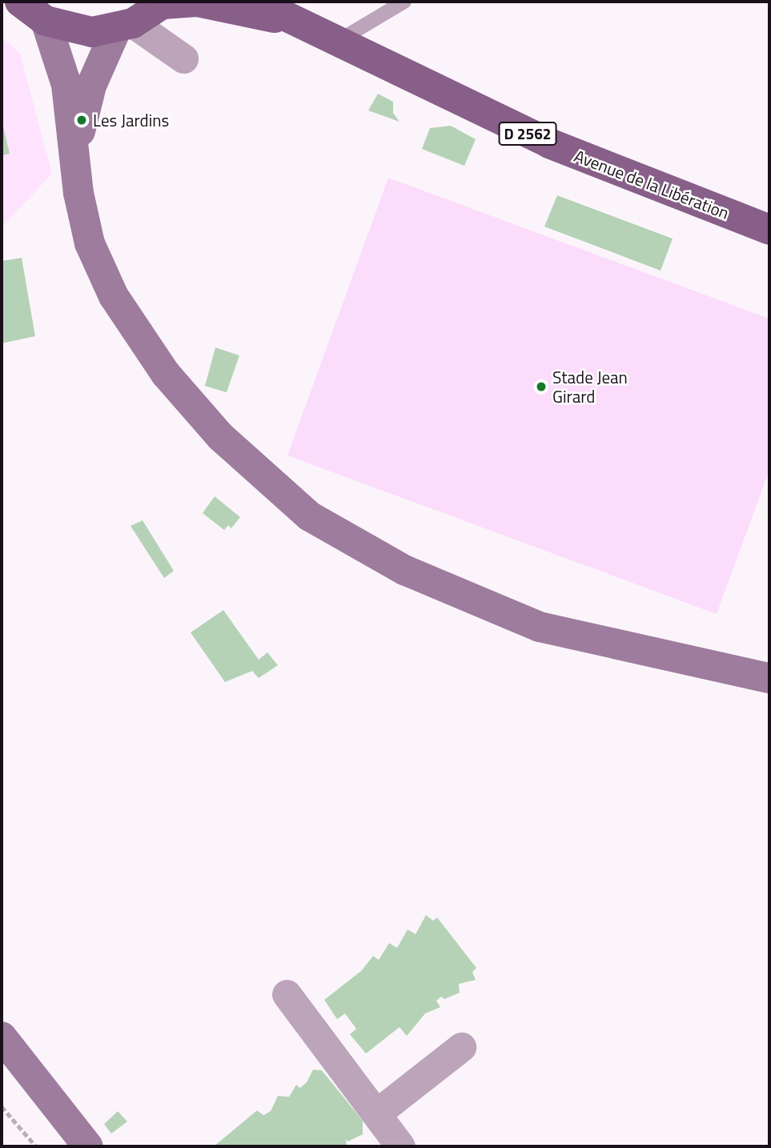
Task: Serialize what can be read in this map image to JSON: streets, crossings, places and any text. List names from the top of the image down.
{
  "streets": {
    "main road": ["D 2562", "Avenue de la Libération"]
  },
  "places": ["Les Jardins", "Stade Jean Girard"]
}
